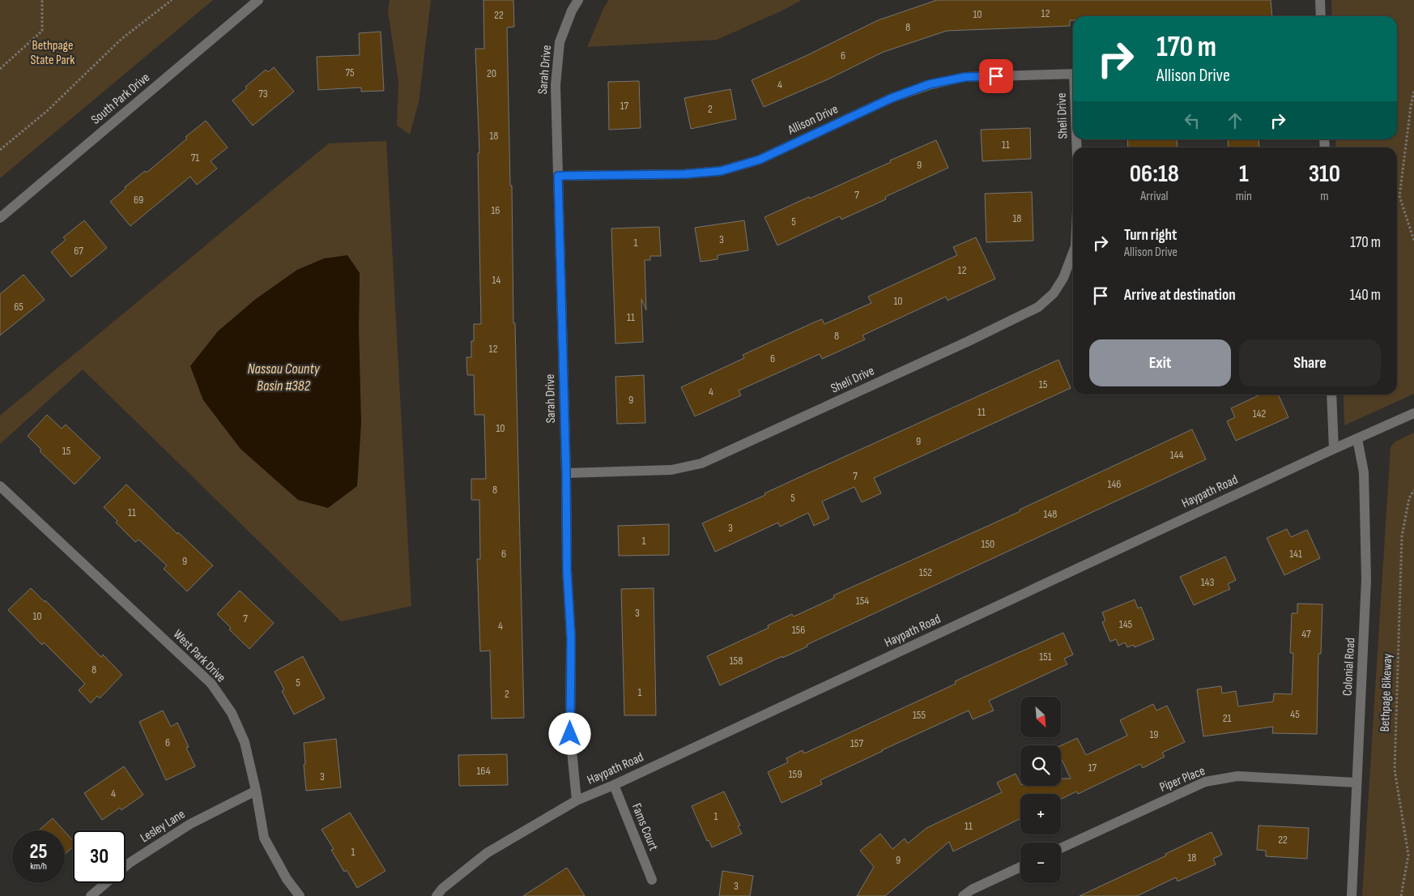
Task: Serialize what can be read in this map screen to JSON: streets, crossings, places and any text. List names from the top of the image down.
{
  "streets": {
    "street": [
      "Sarah Drive",
      "South Park Drive",
      "Sheli Drive",
      "Allison Drive",
      "Haypath Road",
      "West Park Drive",
      "Colonial Road",
      "Piper Place",
      "Lesley Lane",
      "Fams Court"
    ],
    "path": ["Bethpage Bikeway"]
  },
  "crossings": [
    ["Sarah Drive", "Sheli Drive"],
    ["Sarah Drive", "Allison Drive"],
    ["Sarah Drive", "Haypath Road"],
    ["Haypath Road", "Colonial Road"],
    ["Haypath Road", "Fams Court"],
    ["West Park Drive", "Lesley Lane"],
    ["Colonial Road", "Piper Place"]
  ],
  "water": ["Nassau County Basin #382"],
  "parks": ["Bethpage State Park"],
  "house_numbers": [
    "12",
    "10",
    "22",
    "8",
    "6",
    "75",
    "20",
    "4",
    "73",
    "17",
    "2",
    "18",
    "11",
    "71",
    "9",
    "7",
    "69",
    "16",
    "18",
    "5",
    "3",
    "1",
    "67",
    "12",
    "14",
    "10",
    "65",
    "11",
    "8",
    "12",
    "6",
    "15",
    "4",
    "9",
    "11",
    "142",
    "10",
    "9",
    "15",
    "144",
    "7",
    "146",
    "8",
    "5",
    "11",
    "148",
    "3",
    "1",
    "150",
    "6",
    "141",
    "9",
    "152",
    "143",
    "154",
    "3",
    "10",
    "7",
    "145",
    "4",
    "156",
    "47",
    "151",
    "158",
    "8",
    "5",
    "1",
    "2",
    "45",
    "155",
    "21",
    "19",
    "6",
    "157",
    "17",
    "164",
    "159",
    "3",
    "4",
    "1",
    "11",
    "22",
    "1",
    "18",
    "9",
    "3"
  ],
  "north": "bottom right",
  "page": {
    "turn": ["170 m", "Allison Drive"],
    "eta": [
      "06:18",
      "Arrival",
      "1",
      "min",
      "310",
      "m"
    ],
    "list": [
      {
        "name": "Turn right",
        "note": "Allison Drive",
        "value": "170 m"
      },
      {
        "name": "Arrive at destination",
        "value": "140 m"
      }
    ],
    "buttons": ["Exit", "Share"],
    "map_buttons": ["+", "−"],
    "speed": "25 km/h",
    "limit": "30"
  }
}
